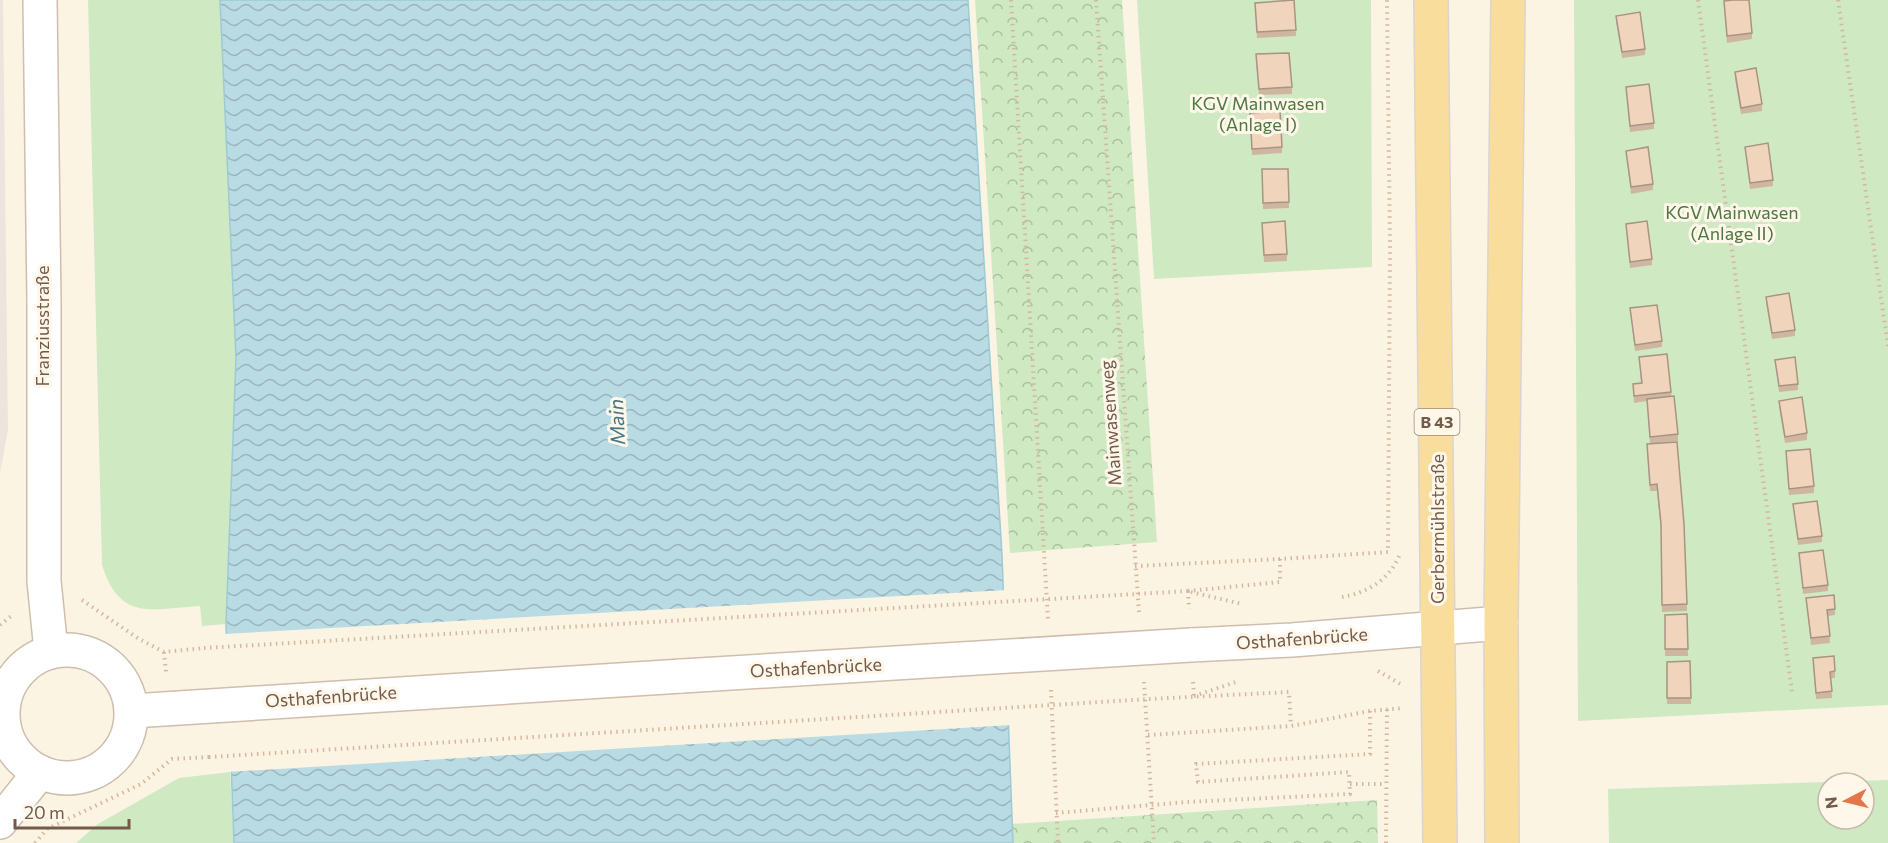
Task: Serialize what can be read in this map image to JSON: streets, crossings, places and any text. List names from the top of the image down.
{
  "streets": {
    "main road": ["B 43", "Gerbermühlstraße"],
    "street": ["Franziusstraße", "Osthafenbrücke"],
    "path": ["Mainwasenweg"]
  },
  "crossings": [
    ["Franziusstraße", "Osthafenbrücke"],
    ["Gerbermühlstraße", "Osthafenbrücke"]
  ],
  "water": ["Main"],
  "parks": ["KGV Mainwasen (Anlage I)", "KGV Mainwasen (Anlage II)"],
  "scale_bar": "20 m",
  "north": "left"
}
